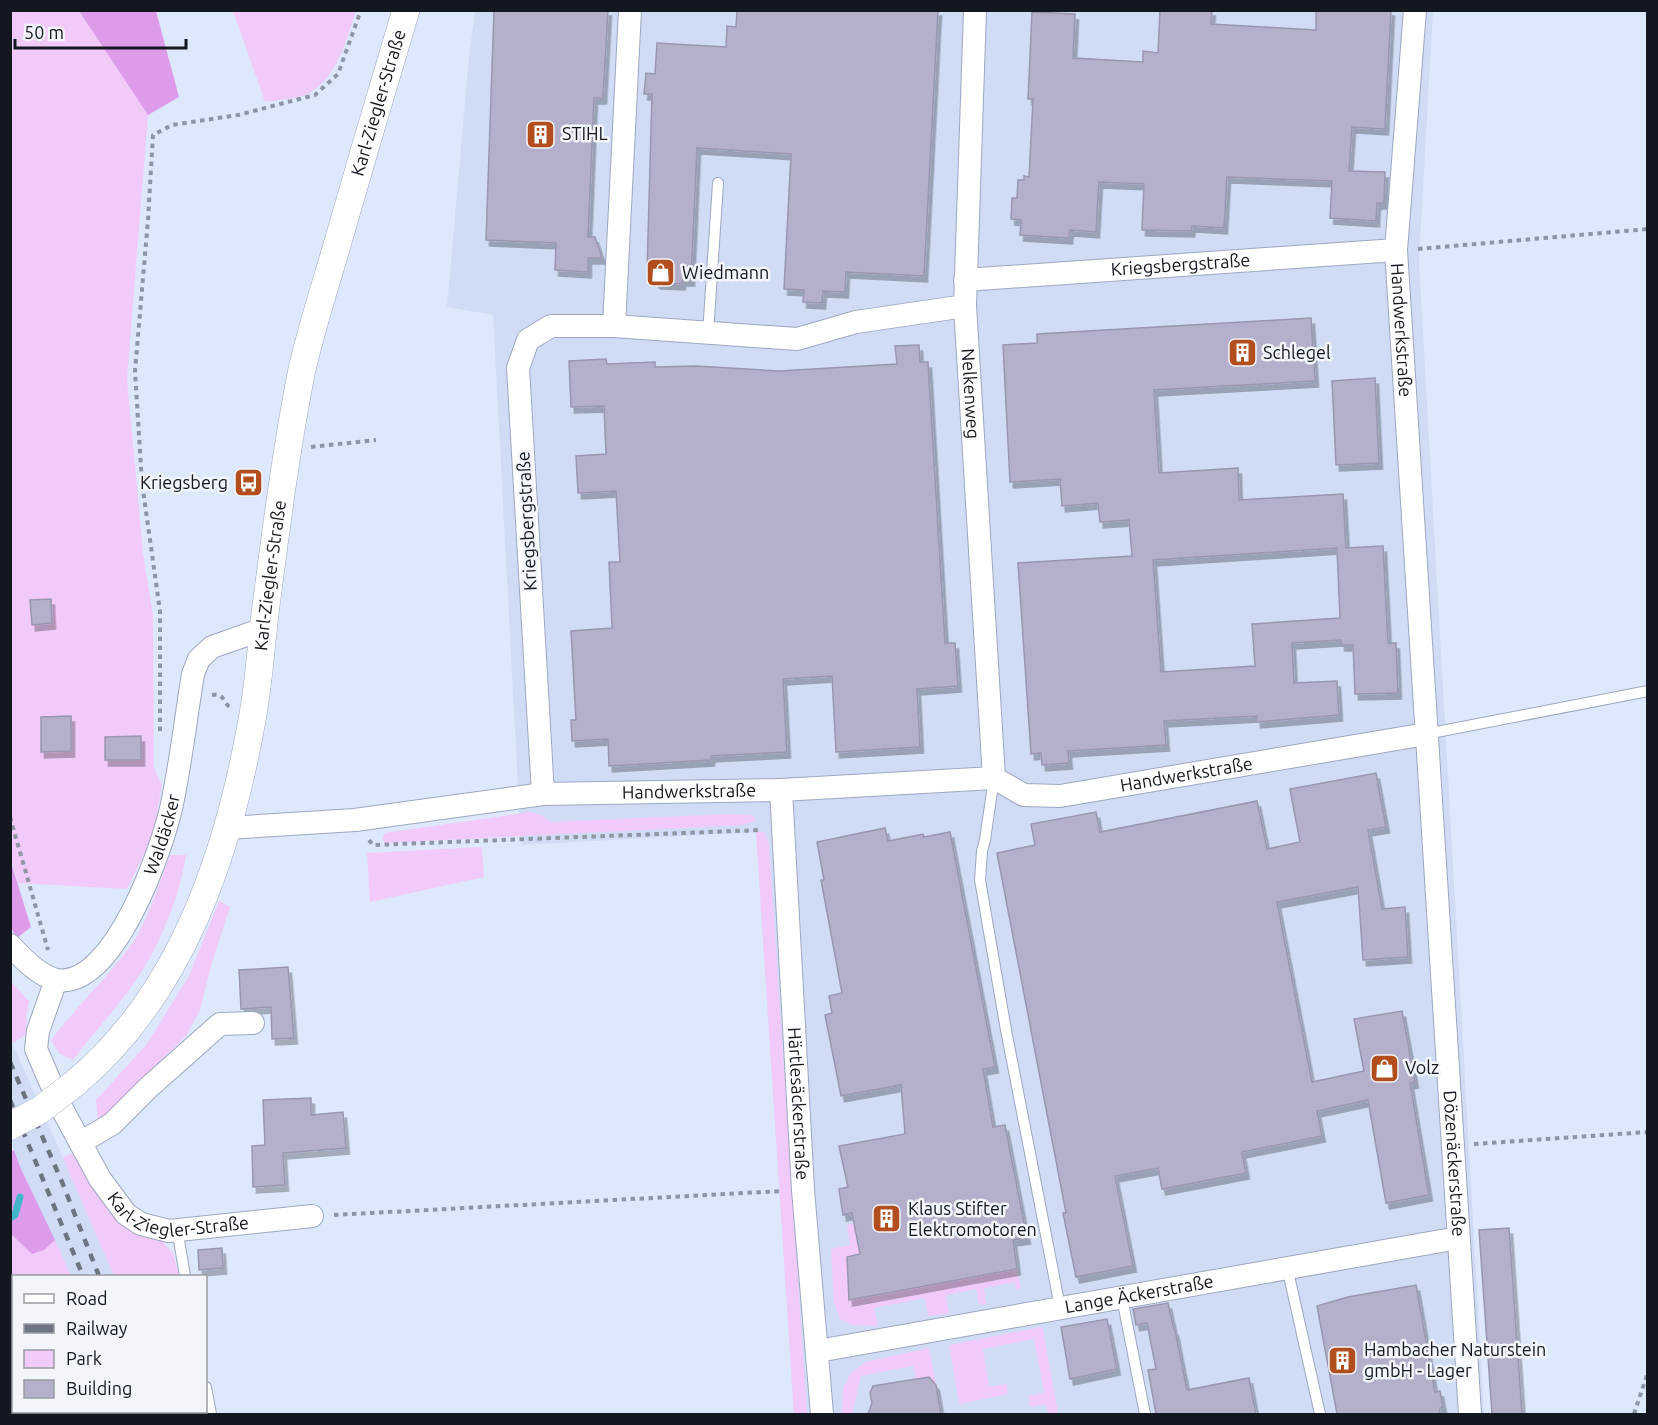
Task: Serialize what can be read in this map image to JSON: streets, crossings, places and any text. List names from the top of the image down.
{
  "streets": {
    "street": [
      "Karl-Ziegler-Straße",
      "Kriegsbergstraße",
      "Handwerkstraße",
      "Nelkenweg",
      "Waldäcker",
      "Härtlesäckerstraße",
      "Dözenäckerstraße",
      "Lange Äckerstraße"
    ]
  },
  "crossings": [
    ["Karl-Ziegler-Straße", "Handwerkstraße"],
    ["Karl-Ziegler-Straße", "Waldäcker"],
    ["Kriegsbergstraße", "Handwerkstraße"],
    ["Kriegsbergstraße", "Nelkenweg"],
    ["Handwerkstraße", "Nelkenweg"],
    ["Handwerkstraße", "Härtlesäckerstraße"],
    ["Handwerkstraße", "Dözenäckerstraße"],
    ["Härtlesäckerstraße", "Lange Äckerstraße"],
    ["Dözenäckerstraße", "Lange Äckerstraße"]
  ],
  "places": {
    "building": [
      "STIHL",
      "Schlegel",
      "Klaus Stifter Elektromotoren",
      "Hambacher Naturstein gmbH - Lager"
    ],
    "shop": ["Wiedmann", "Volz"],
    "bus stop": ["Kriegsberg"]
  },
  "legend": [
    "Road",
    "Railway",
    "Park",
    "Building"
  ],
  "scale_bar": "50 m"
}
